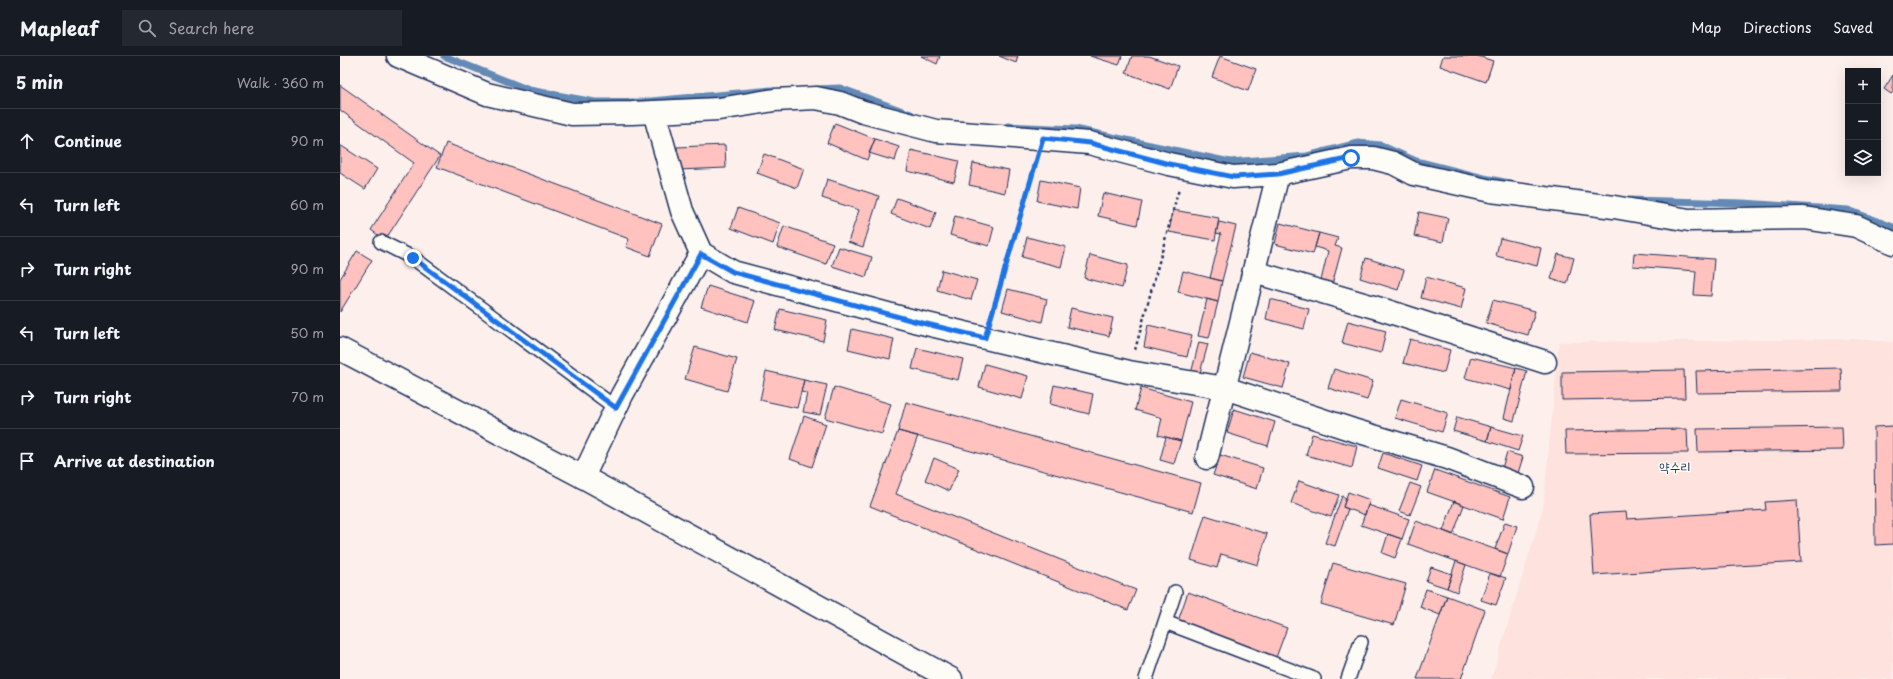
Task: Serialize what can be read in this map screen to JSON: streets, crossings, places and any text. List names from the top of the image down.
{
  "districts": ["약수리"],
  "page": {
    "header": "Mapleaf",
    "search": "Search here",
    "nav": ["Map", "Directions", "Saved"],
    "heading": ["5 min", "Walk · 360 m"],
    "map_buttons": ["+", "−"],
    "list": [
      ["Continue", "90 m"],
      ["Turn left", "60 m"],
      ["Turn right", "90 m"],
      ["Turn left", "50 m"],
      ["Turn right", "70 m"],
      "Arrive at destination"
    ]
  }
}
